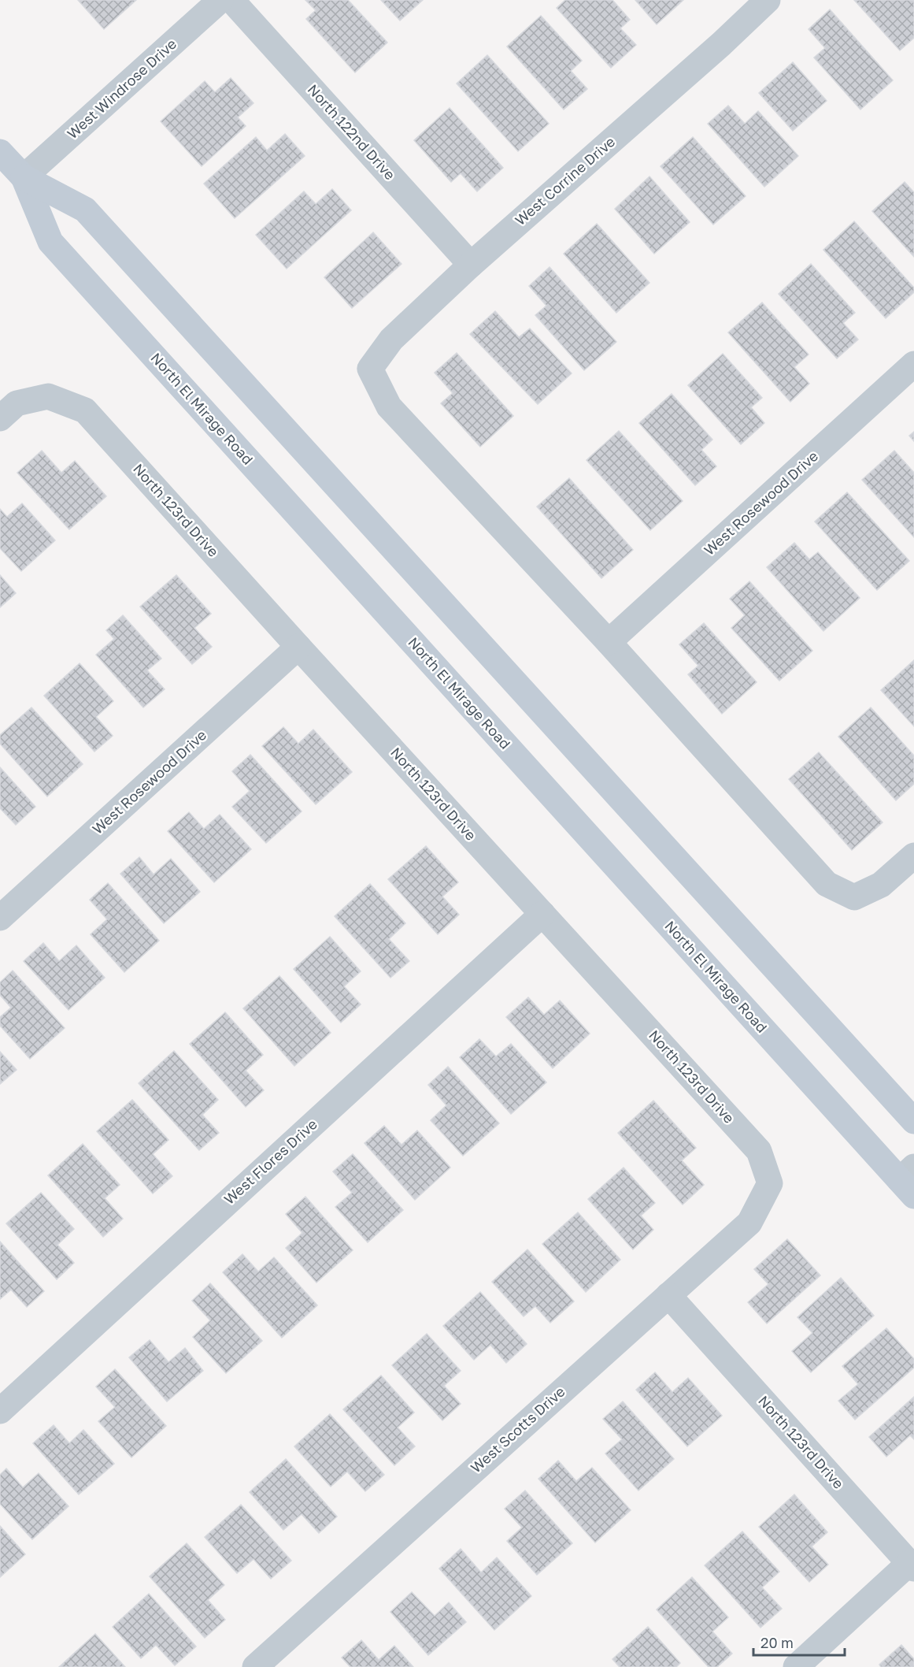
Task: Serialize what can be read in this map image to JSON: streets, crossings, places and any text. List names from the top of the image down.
{
  "streets": {
    "main road": ["North El Mirage Road"],
    "street": [
      "West Windrose Drive",
      "North 122nd Drive",
      "West Corrine Drive",
      "West Rosewood Drive",
      "North 123rd Drive",
      "West Flores Drive",
      "West Scotts Drive"
    ]
  },
  "crossings": [
    ["West Windrose Drive", "North El Mirage Road"],
    ["North 122nd Drive", "West Corrine Drive"],
    ["West Corrine Drive", "West Rosewood Drive"],
    ["West Rosewood Drive", "North 123rd Drive"],
    ["North 123rd Drive", "West Flores Drive"],
    ["North 123rd Drive", "West Scotts Drive"]
  ],
  "scale_bar": "20 m"
}
